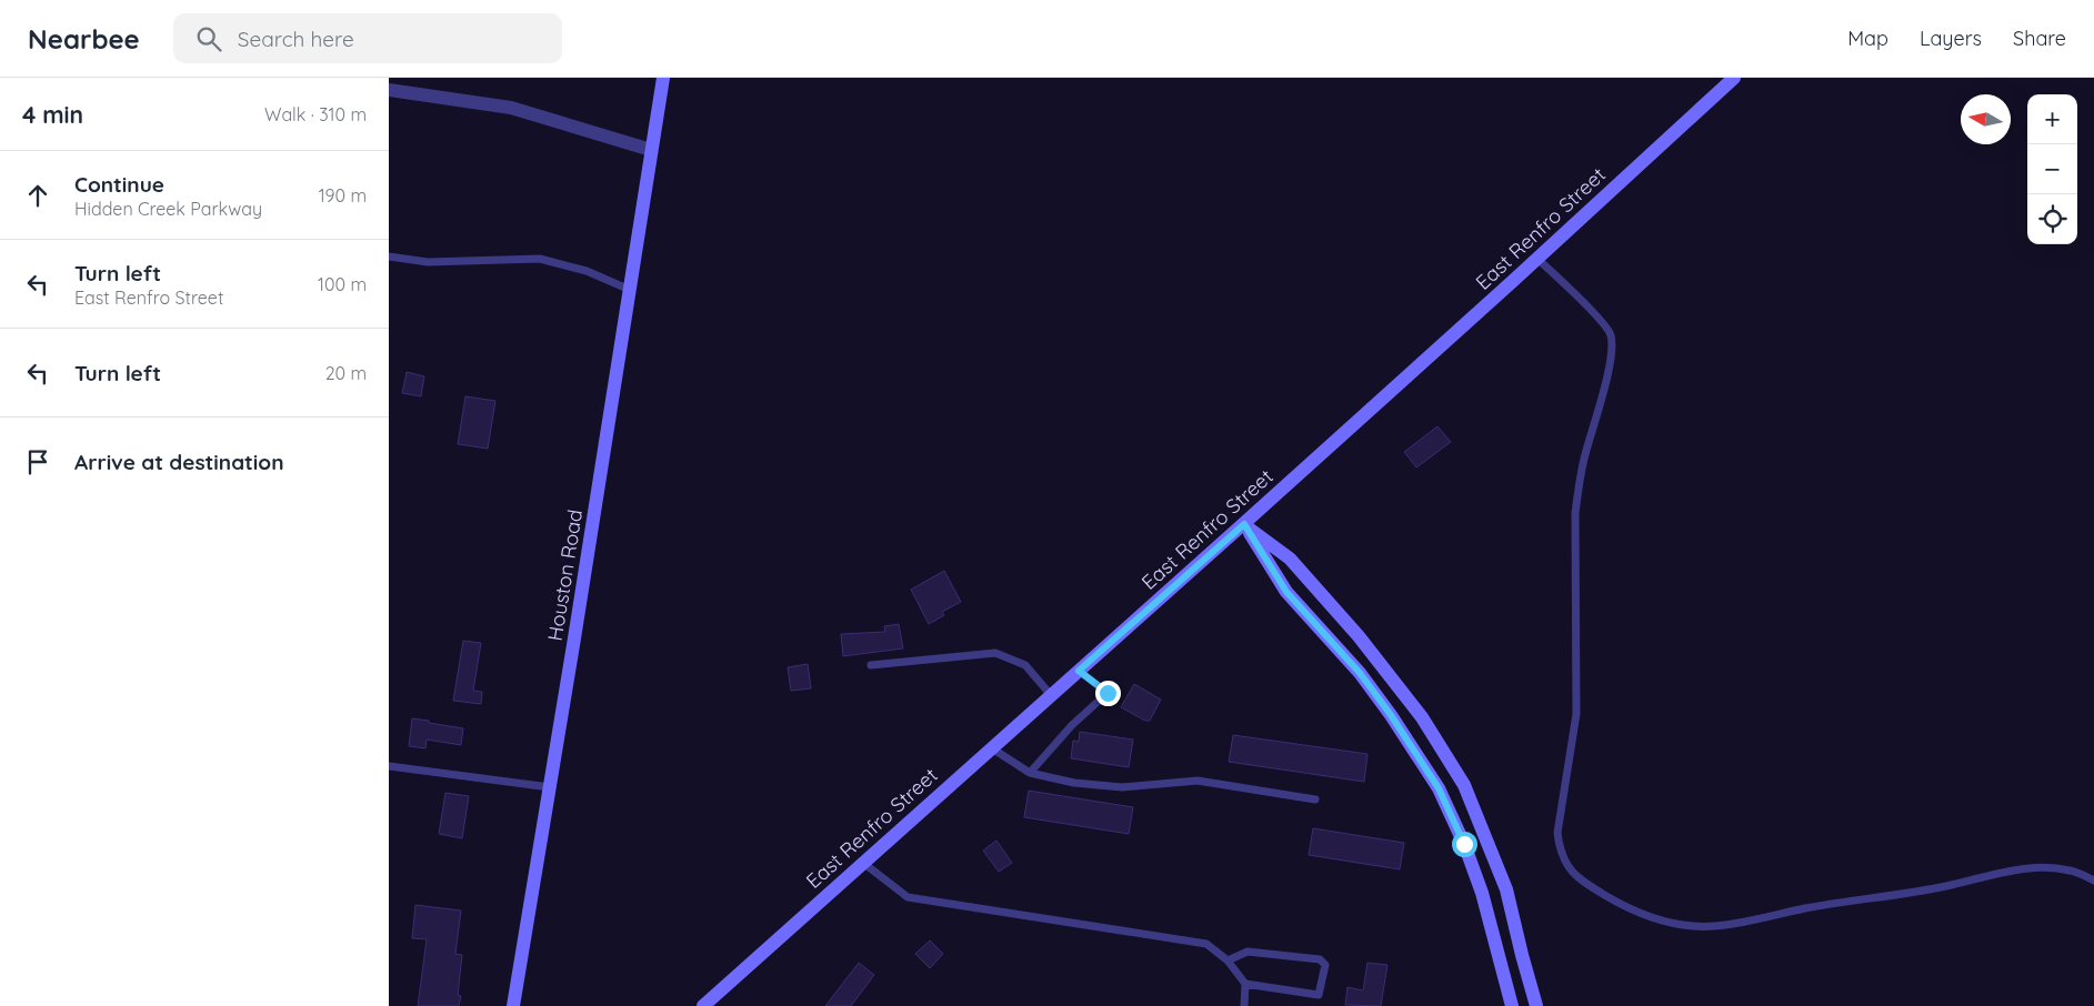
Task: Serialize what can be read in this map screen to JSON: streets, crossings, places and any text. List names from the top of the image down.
{
  "streets": {
    "main road": ["East Renfro Street", "Houston Road"]
  },
  "north": "left",
  "page": {
    "header": "Nearbee",
    "search": "Search here",
    "nav": ["Map", "Layers", "Share"],
    "heading": ["4 min", "Walk · 310 m"],
    "map_buttons": ["+", "−"],
    "list": [
      ["Continue", "Hidden Creek Parkway", "190 m"],
      ["Turn left", "East Renfro Street", "100 m"],
      ["Turn left", "20 m"],
      "Arrive at destination"
    ]
  }
}
